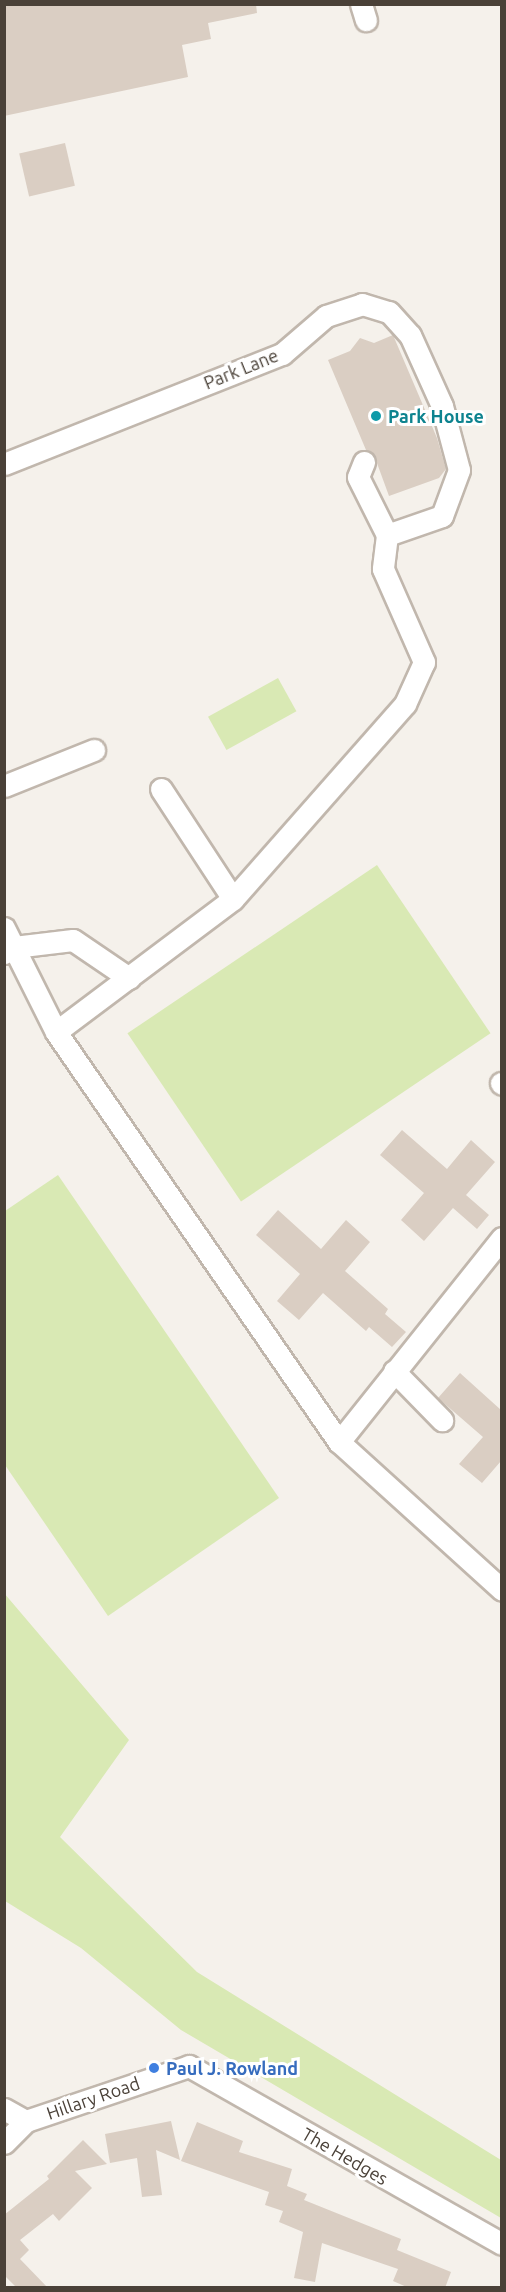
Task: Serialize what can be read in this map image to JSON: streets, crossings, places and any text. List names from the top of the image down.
{
  "streets": {
    "street": ["Park Lane", "Hillary Road", "The Hedges"]
  },
  "crossings": [
    ["Hillary Road", "The Hedges"]
  ],
  "places": ["Park House", "Paul J. Rowland"]
}
